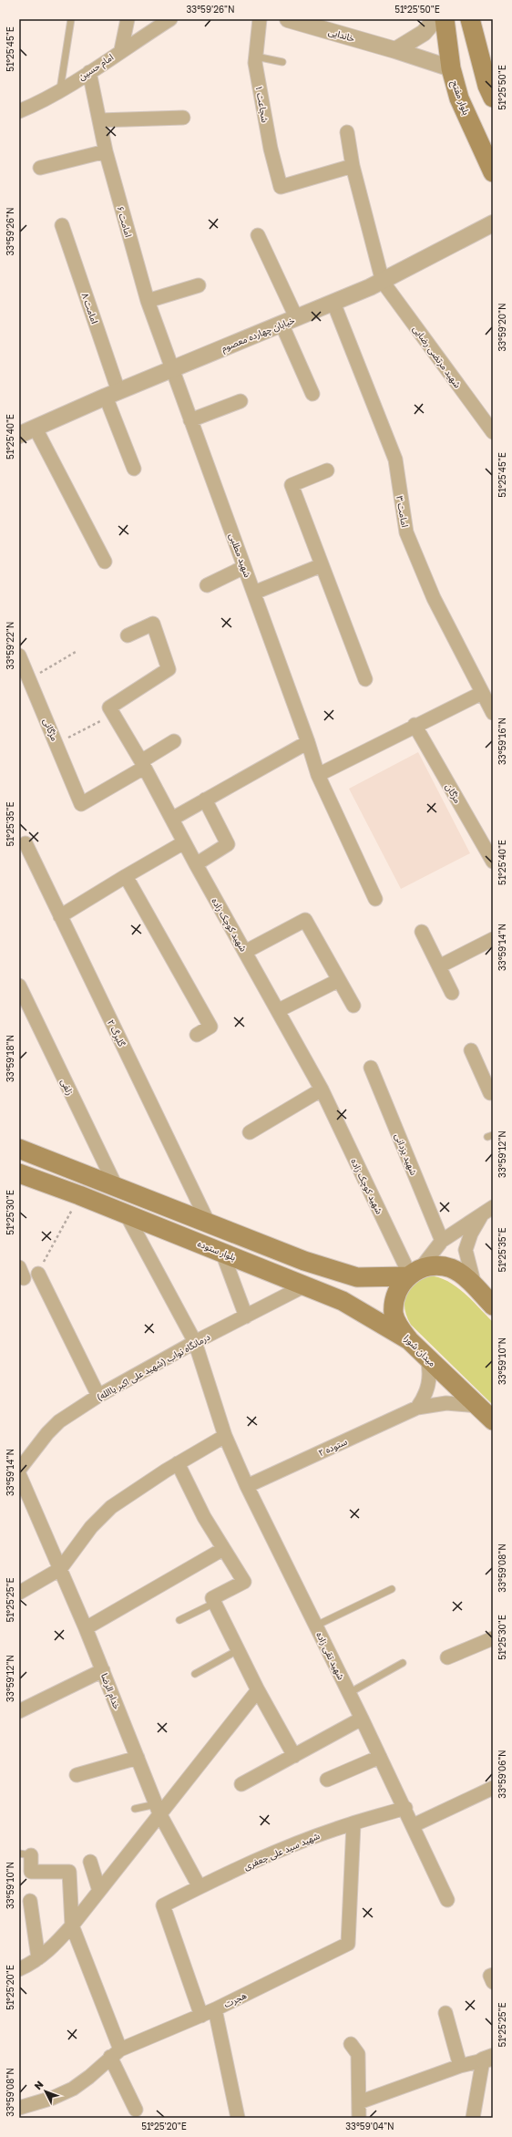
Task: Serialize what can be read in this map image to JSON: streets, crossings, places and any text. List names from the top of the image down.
{
  "streets": {
    "main road": ["بلوار مفتح", "بلوار ستوده", "میدان شورا"],
    "street": [
      "خاندایی",
      "امام حسین",
      "شجاعت ۱",
      "امامت ۶",
      "امامت ۸",
      "خیابان چهارده معصوم",
      "شهید مرتضی رضایی",
      "امامت ۳",
      "شهید مطلبی",
      "مژگانی",
      "مژگان",
      "شهید کوچک زاده",
      "گلبرگ ۲",
      "زلفی",
      "شهید یزدانی",
      "درمانگاه نواب (شهید علی اکبر یاالله)",
      "ستوده ۲",
      "شهید تقی زاده",
      "خدام الرضا",
      "شهید سید علی جعفری",
      "هجرت"
    ]
  },
  "crossings": [
    ["خاندایی", "بلوار مفتح"],
    ["امام حسین", "امامت ۶"],
    ["امامت ۶", "خیابان چهارده معصوم"],
    ["امامت ۶", "شهید مطلبی"],
    ["امامت ۸", "خیابان چهارده معصوم"],
    ["خیابان چهارده معصوم", "شهید مرتضی رضایی"],
    ["خیابان چهارده معصوم", "امامت ۳"],
    ["خیابان چهارده معصوم", "شهید مطلبی"],
    ["مژگانی", "شهید کوچک زاده"],
    ["شهید کوچک زاده", "میدان شورا"],
    ["بلوار ستوده", "میدان شورا"],
    ["بلوار ستوده", "درمانگاه نواب (شهید علی اکبر یاالله)"],
    ["بلوار ستوده", "شهید تقی زاده"],
    ["میدان شورا", "ستوده ۲"],
    ["درمانگاه نواب (شهید علی اکبر یاالله)", "شهید تقی زاده"],
    ["ستوده ۲", "شهید تقی زاده"],
    ["شهید تقی زاده", "شهید سید علی جعفری"],
    ["خدام الرضا", "شهید سید علی جعفری"],
    ["شهید سید علی جعفری", "هجرت"]
  ],
  "north": "top left",
  "coordinates": [
    "33°59'26\"N",
    "51°25'50\"E",
    "51°25'45\"E",
    "33°59'20\"N",
    "51°25'40\"E",
    "33°59'22\"N",
    "33°59'16\"N",
    "51°25'35\"E",
    "33°59'14\"N",
    "33°59'18\"N",
    "33°59'12\"N",
    "51°25'30\"E",
    "33°59'10\"N",
    "33°59'08\"N",
    "51°25'25\"E",
    "33°59'06\"N",
    "51°25'20\"E",
    "33°59'04\"N"
  ]
}
